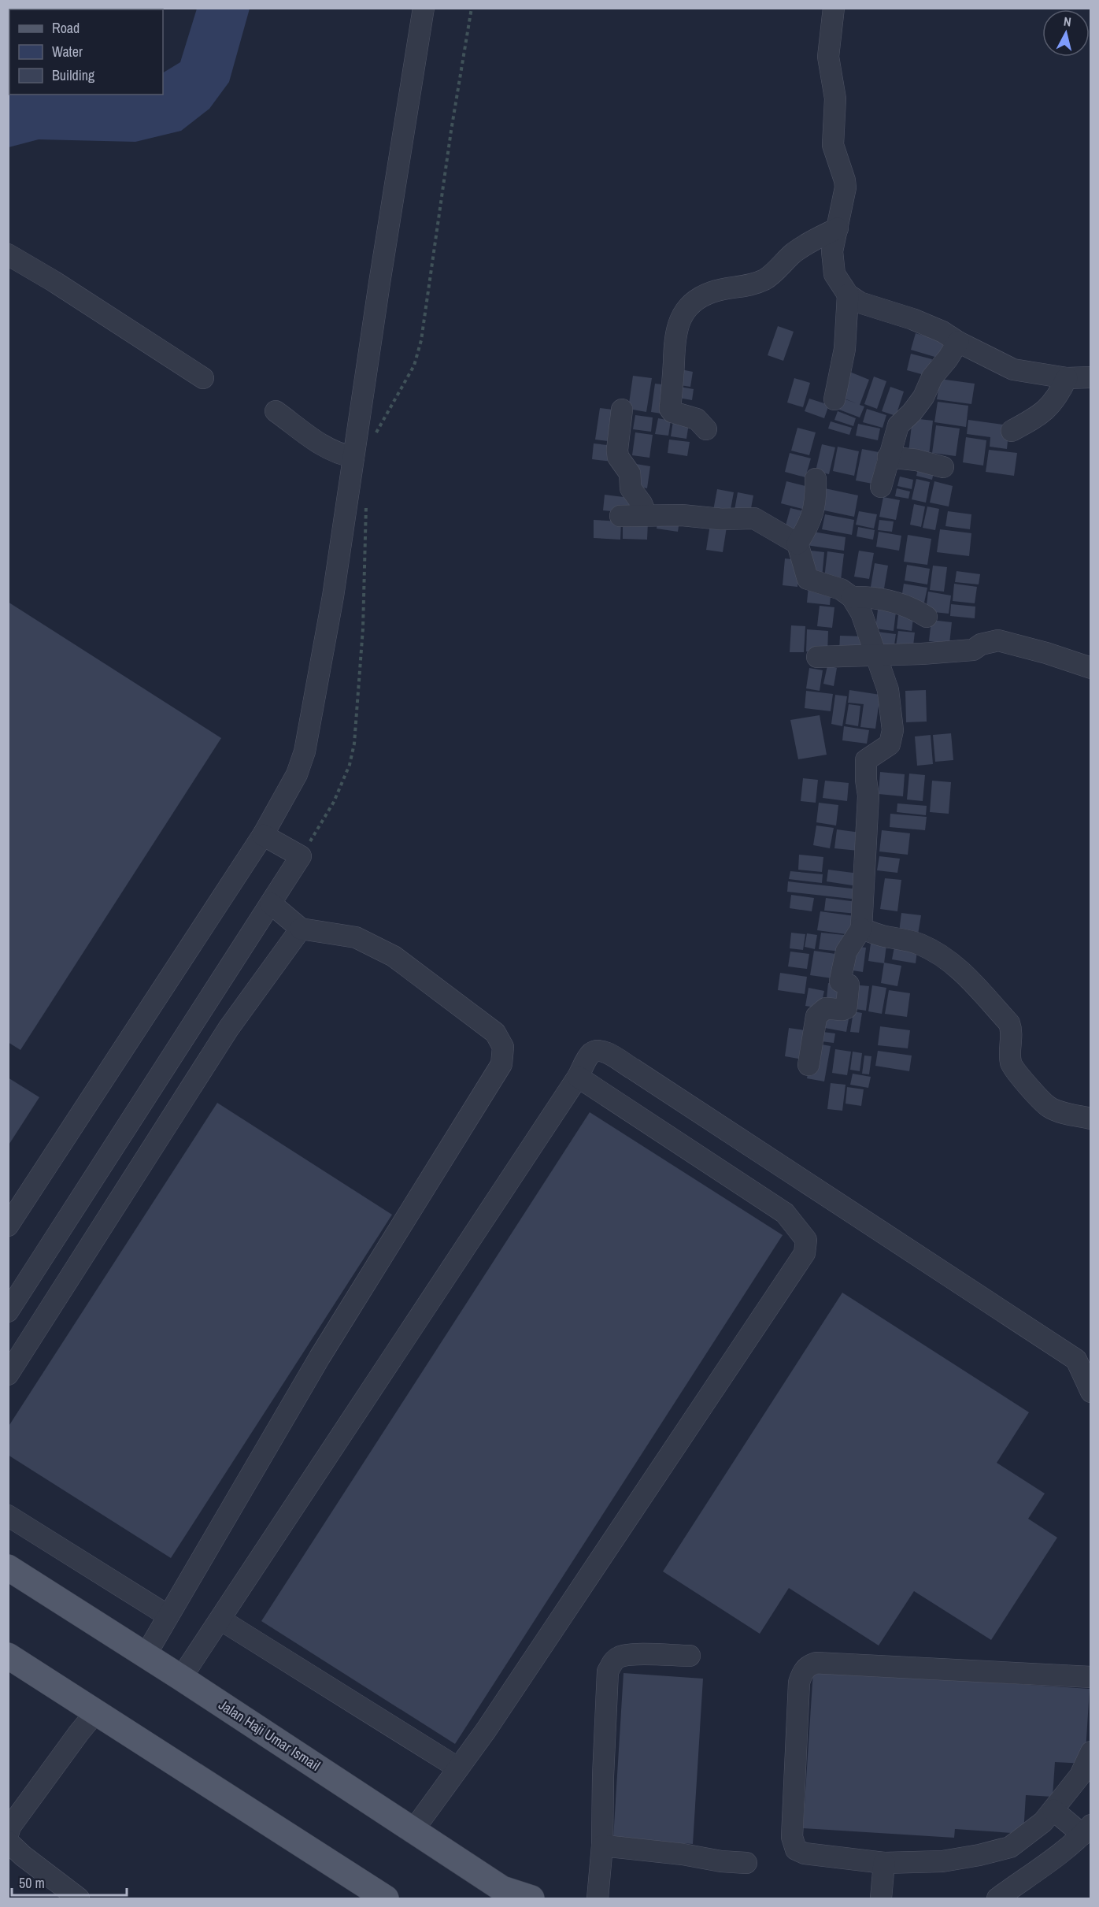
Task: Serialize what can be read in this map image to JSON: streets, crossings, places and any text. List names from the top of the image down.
{
  "streets": {
    "main road": ["Jalan Haji Umar Ismail"]
  },
  "legend": ["Road", "Water", "Building"],
  "scale_bar": "50 m",
  "north": "top"
}
